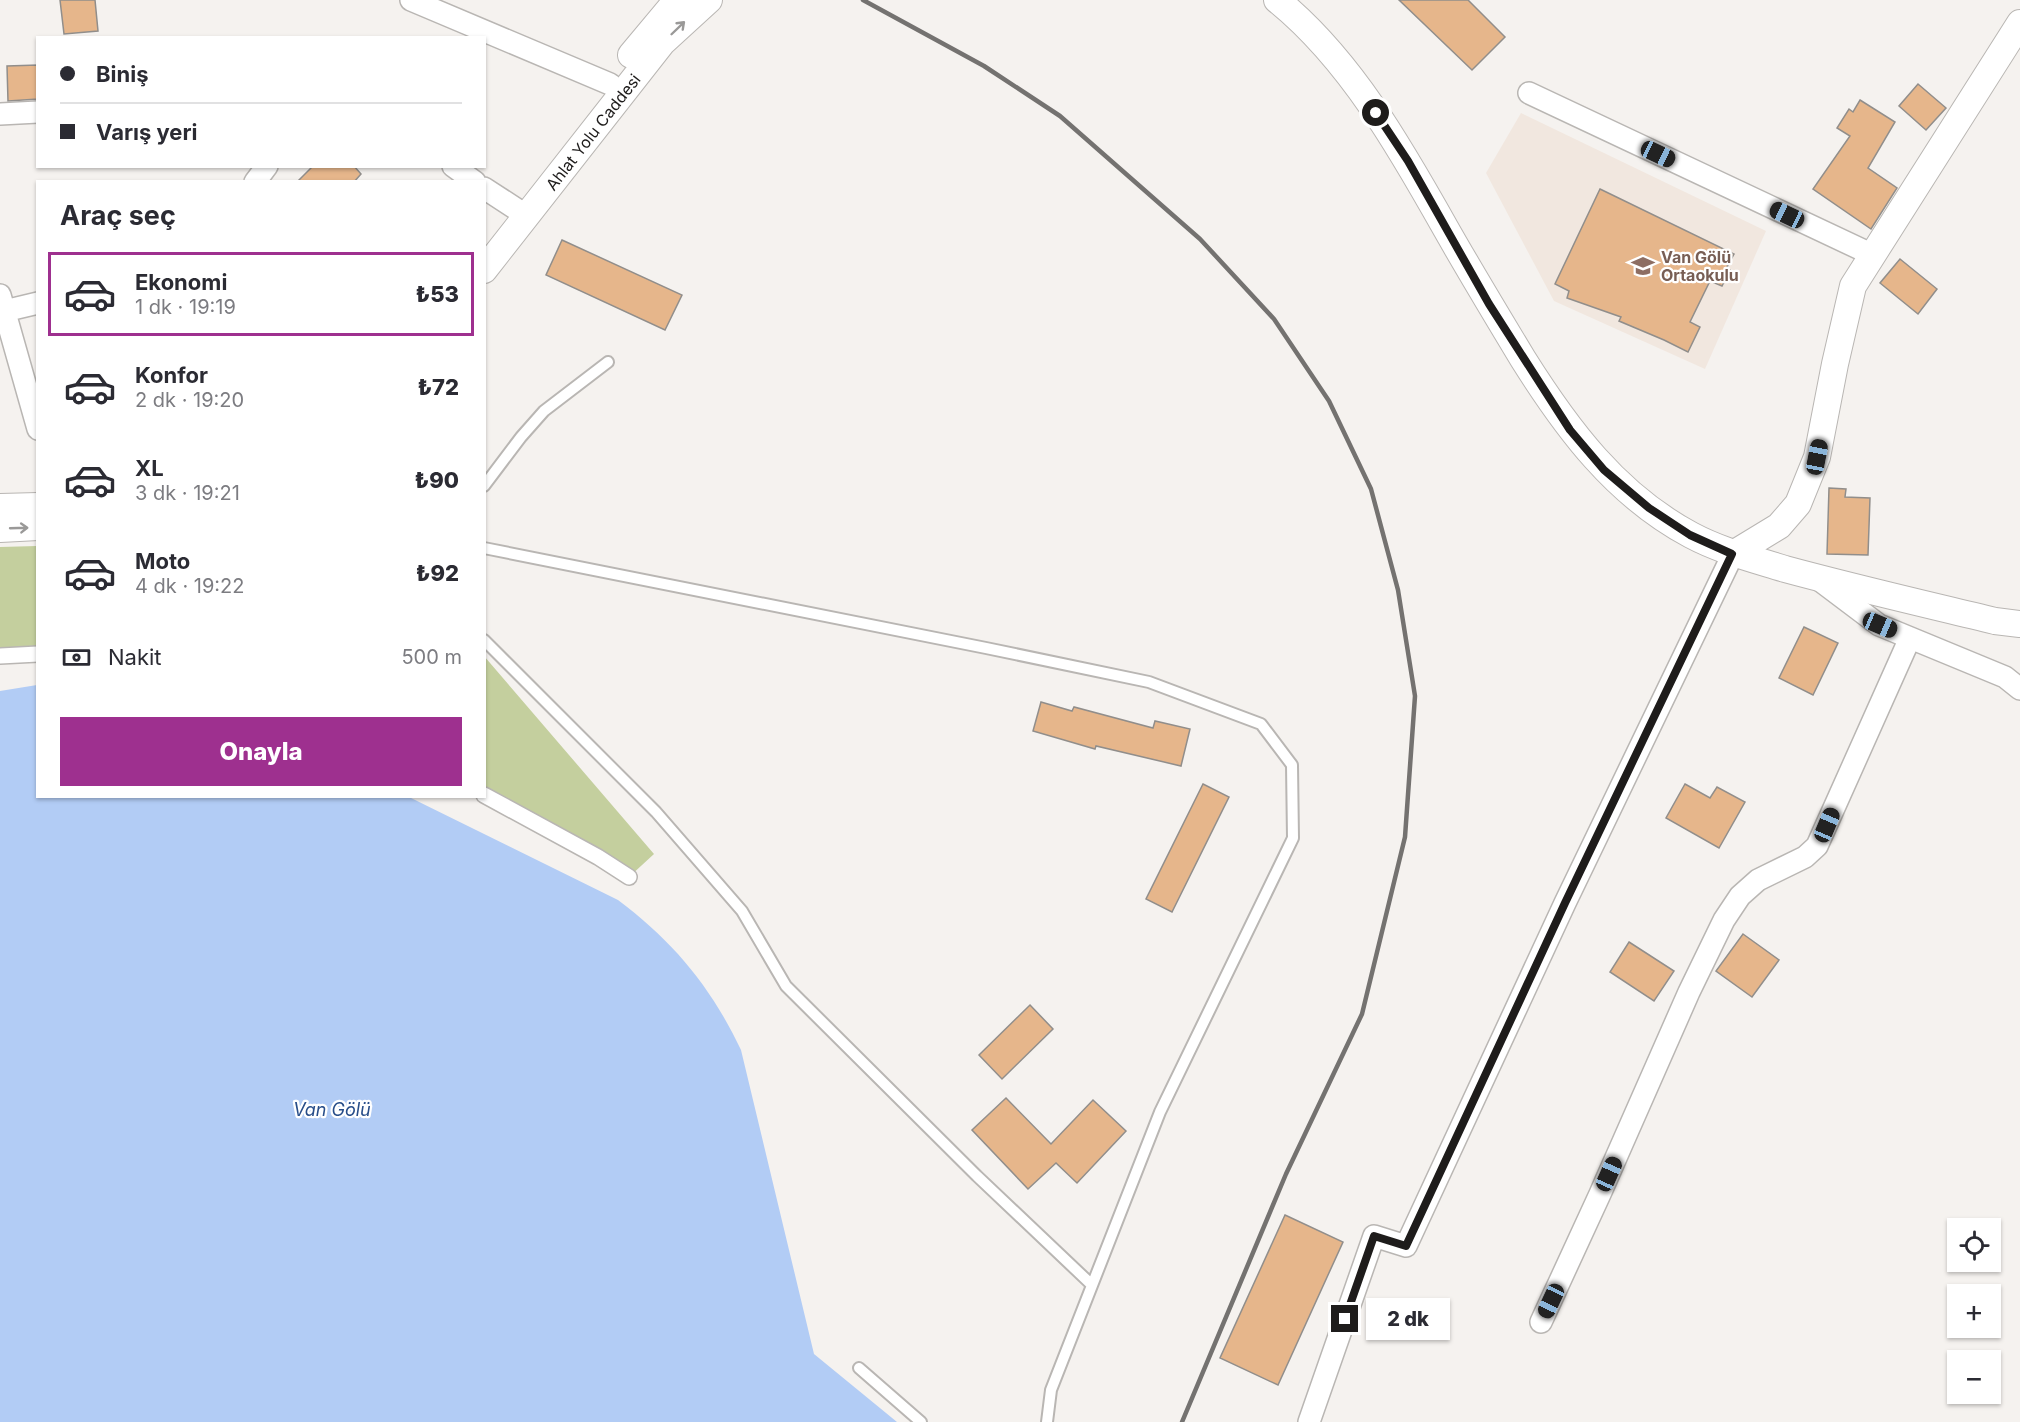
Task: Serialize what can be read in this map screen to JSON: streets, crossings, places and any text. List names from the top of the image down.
{
  "streets": {
    "street": ["Ahlat Yolu Caddesi"]
  },
  "water": ["Van Gölü"],
  "places": {
    "school or university": ["Van Gölü Ortaokulu"]
  },
  "page": {
    "banner": ["Biniş", "Varış yeri"],
    "heading": "Araç seç",
    "list": [
      {
        "name": "Ekonomi",
        "note": "1 dk · 19:19",
        "value": "₺53"
      },
      {
        "name": "Konfor",
        "note": "2 dk · 19:20",
        "value": "₺72"
      },
      {
        "name": "XL",
        "note": "3 dk · 19:21",
        "value": "₺90"
      },
      {
        "name": "Moto",
        "note": "4 dk · 19:22",
        "value": "₺92"
      }
    ],
    "pay": ["Nakit", "500 m"],
    "buttons": "Onayla",
    "map_buttons": ["+", "−"],
    "bubble": "2 dk"
  }
}
